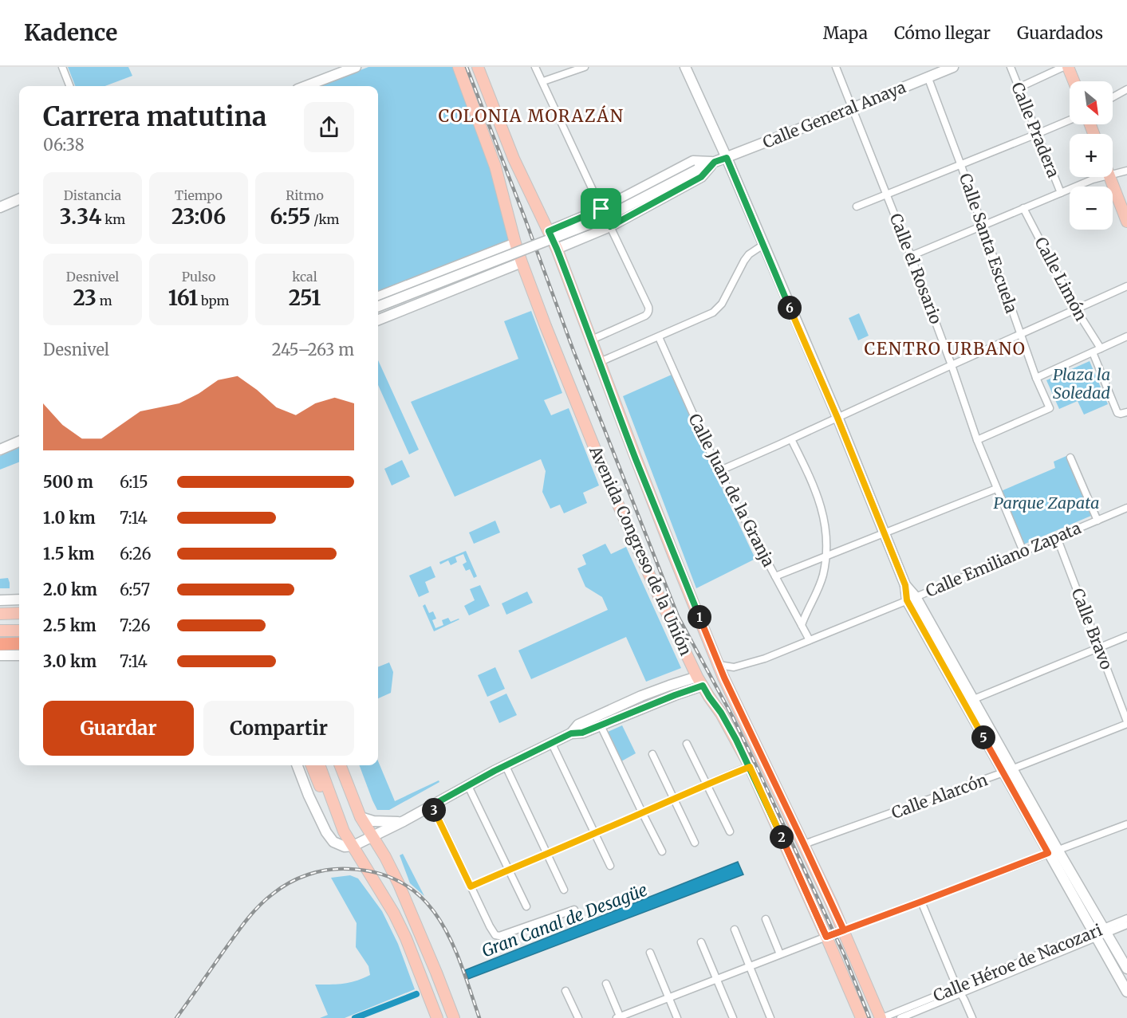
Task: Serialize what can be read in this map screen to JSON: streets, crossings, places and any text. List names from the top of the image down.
{
  "streets": {
    "main road": ["Avenida Congreso de la Unión"],
    "street": [
      "Calle General Anaya",
      "Calle Pradera",
      "Calle Santa Escuela",
      "Calle el Rosario",
      "Calle Limón",
      "Calle Juan de la Granja",
      "Calle Emiliano Zapata",
      "Calle Bravo",
      "Calle Alarcón",
      "Calle Héroe de Nacozari"
    ]
  },
  "crossings": [
    ["Calle General Anaya", "Calle Santa Escuela"],
    ["Calle General Anaya", "Calle el Rosario"],
    ["Calle General Anaya", "Avenida Congreso de la Unión"],
    ["Calle Santa Escuela", "Calle el Rosario"],
    ["Calle el Rosario", "Calle Emiliano Zapata"],
    ["Calle Juan de la Granja", "Calle Emiliano Zapata"],
    ["Avenida Congreso de la Unión", "Calle Emiliano Zapata"],
    ["Avenida Congreso de la Unión", "Calle Alarcón"],
    ["Avenida Congreso de la Unión", "Calle Héroe de Nacozari"],
    ["Calle Emiliano Zapata", "Calle Bravo"],
    ["Calle Bravo", "Calle Alarcón"]
  ],
  "districts": ["COLONIA MORAZÁN", "CENTRO URBANO"],
  "water": ["Gran Canal de Desagüe"],
  "parks": ["Plaza la Soledad", "Parque Zapata"],
  "north": "bottom right",
  "page": {
    "header": "Kadence",
    "nav": ["Mapa", "Cómo llegar", "Guardados"],
    "map_buttons": ["+", "−"],
    "heading": ["Carrera matutina", "06:38"],
    "stats": [
      ["Distancia", "3.34 km"],
      ["Tiempo", "23:06"],
      ["Ritmo", "6:55 /km"],
      ["Desnivel", "23 m"],
      ["Pulso", "161 bpm"],
      ["kcal", "251"]
    ],
    "pins": [
      "6",
      "1",
      "5",
      "3",
      "2"
    ],
    "chart": ["Desnivel", "245–263 m"],
    "list": [
      {
        "name": "500 m",
        "note": "6:15"
      },
      {
        "name": "1.0 km",
        "note": "7:14"
      },
      {
        "name": "1.5 km",
        "note": "6:26"
      },
      {
        "name": "2.0 km",
        "note": "6:57"
      },
      {
        "name": "2.5 km",
        "note": "7:26"
      },
      {
        "name": "3.0 km",
        "note": "7:14"
      }
    ],
    "buttons": ["Guardar", "Compartir"]
  }
}
